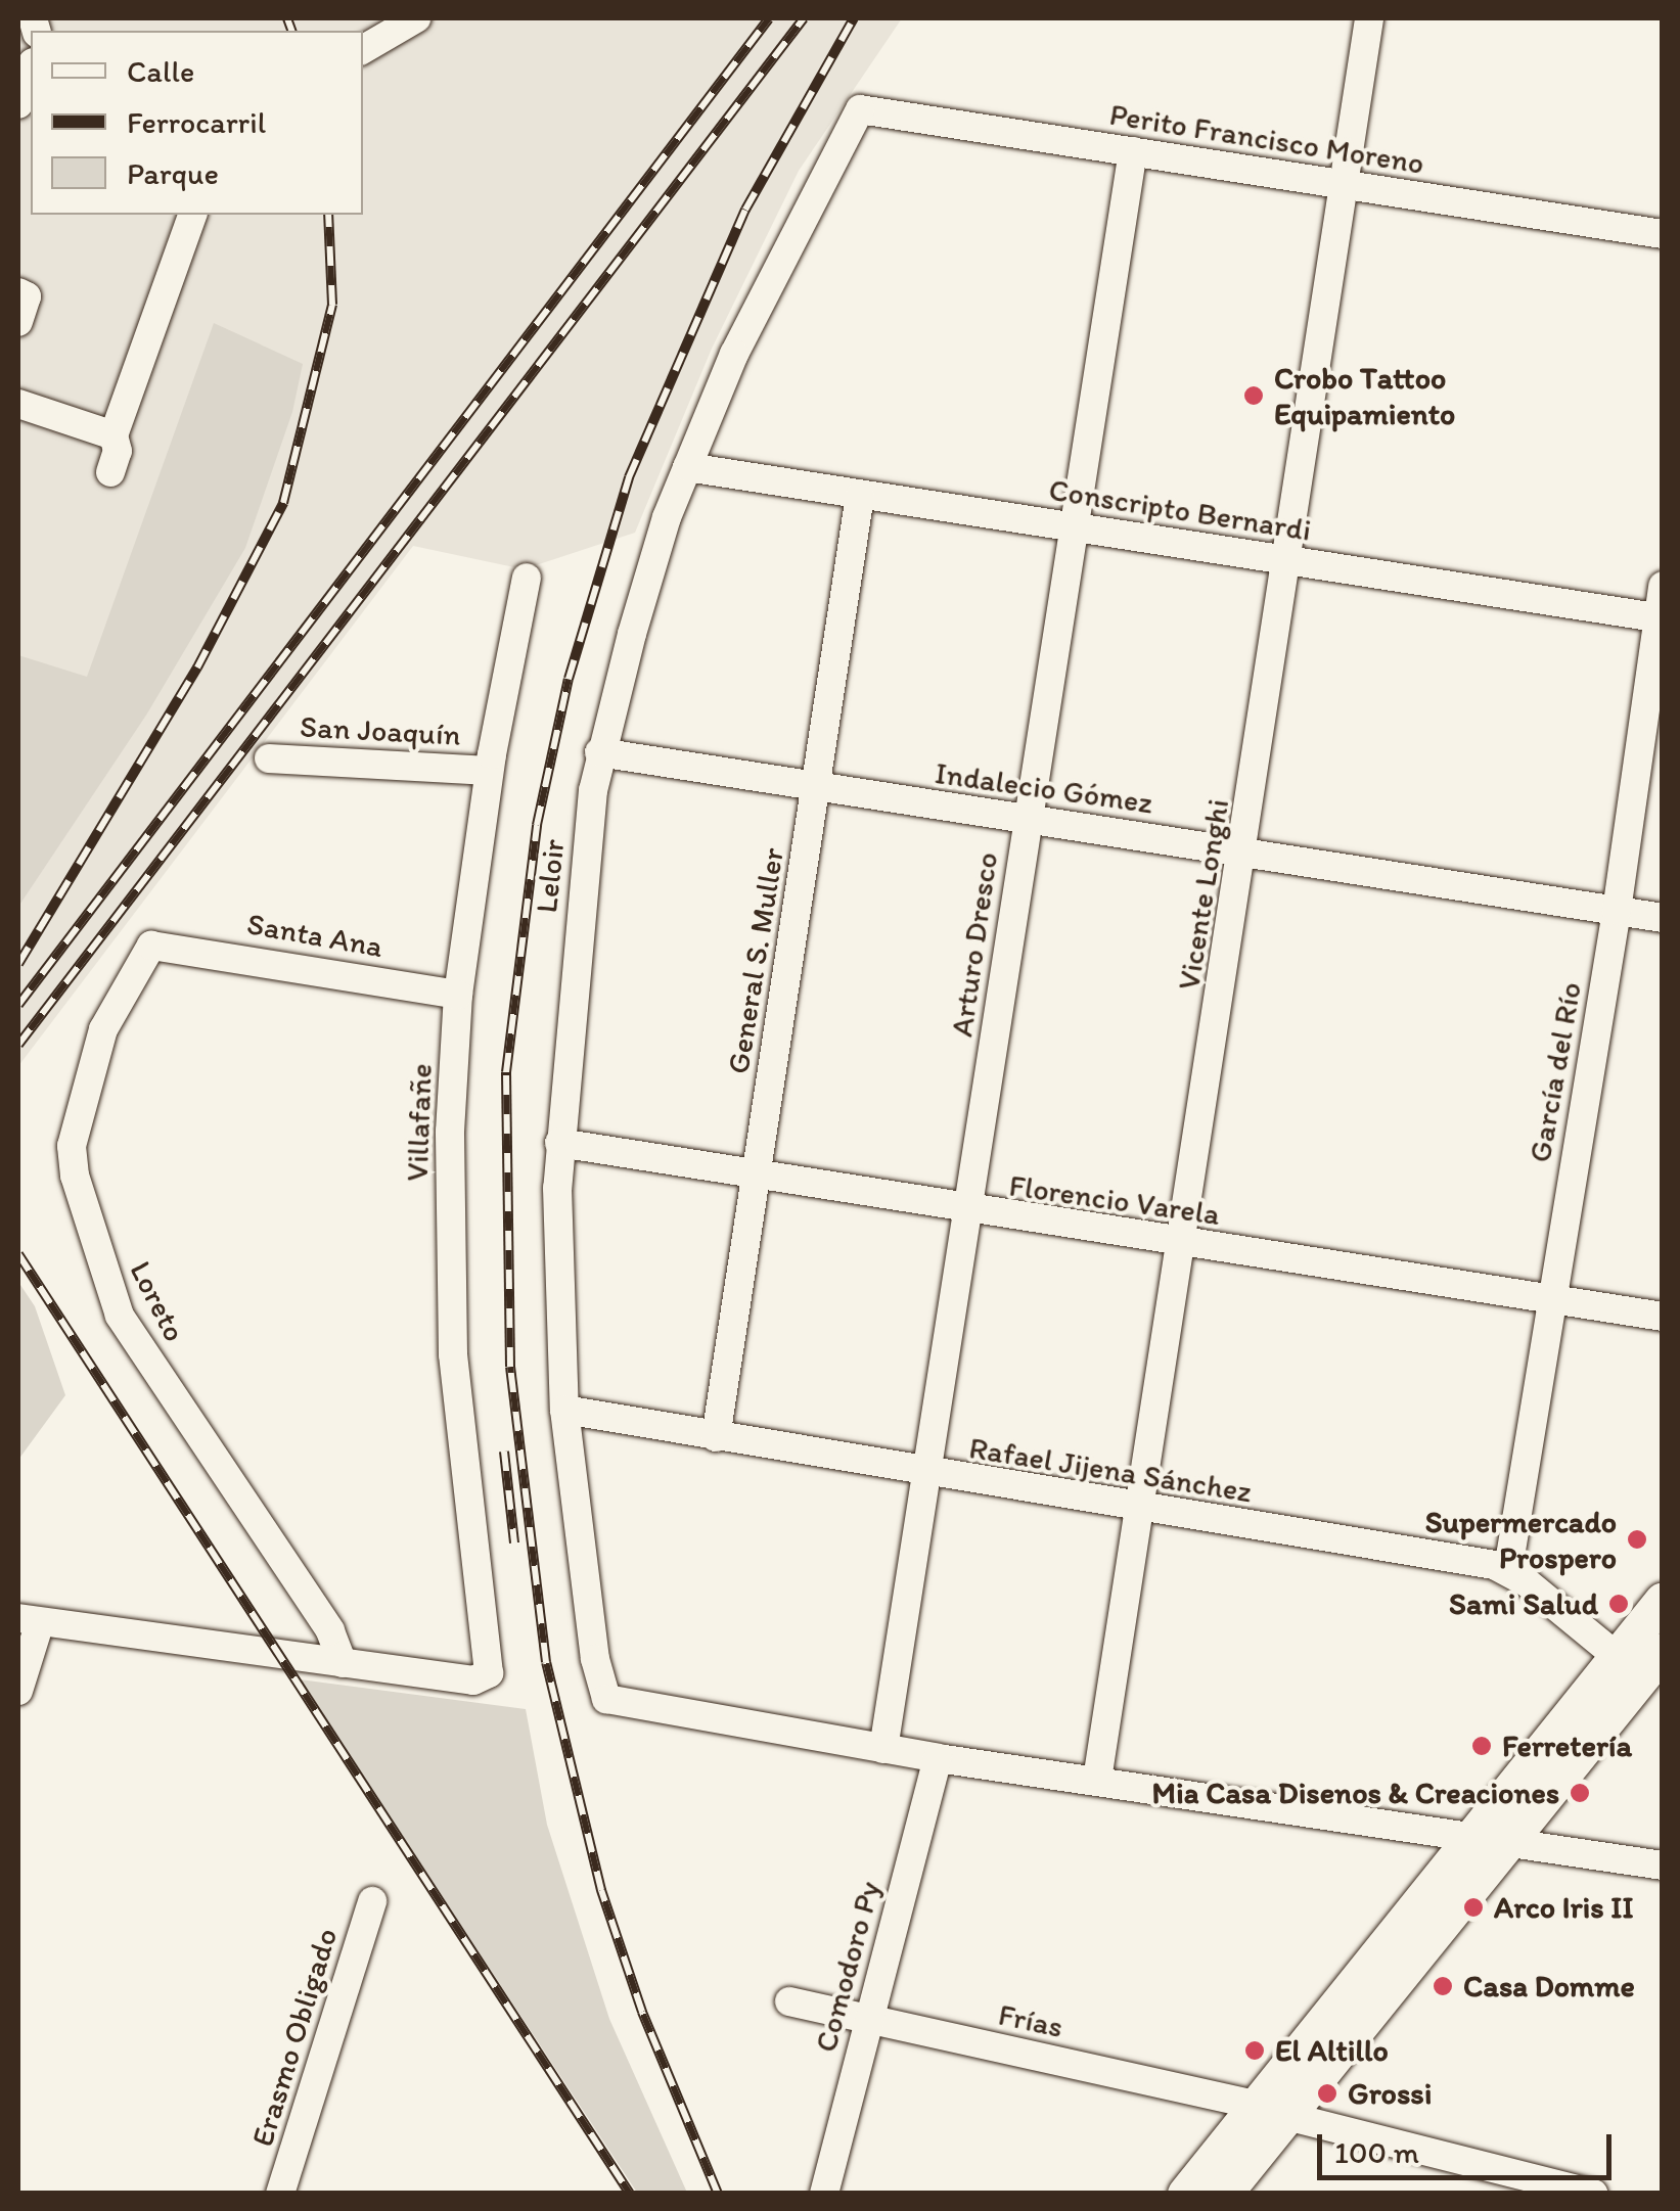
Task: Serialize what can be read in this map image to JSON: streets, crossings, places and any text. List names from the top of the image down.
{
  "streets": {
    "street": [
      "Perito Francisco Moreno",
      "Conscripto Bernardi",
      "San Joaquín",
      "Indalecio Gómez",
      "Leloir",
      "Vicente Longhi",
      "Santa Ana",
      "Arturo Dresco",
      "General S. Muller",
      "García del Río",
      "Villafañe",
      "Florencio Varela",
      "Loreto",
      "Rafael Jijena Sánchez",
      "Comodoro Py",
      "Frías",
      "Erasmo Obligado"
    ]
  },
  "crossings": [
    ["Perito Francisco Moreno", "Leloir"],
    ["Perito Francisco Moreno", "Vicente Longhi"],
    ["Perito Francisco Moreno", "Arturo Dresco"],
    ["Conscripto Bernardi", "Leloir"],
    ["Conscripto Bernardi", "Vicente Longhi"],
    ["Conscripto Bernardi", "Arturo Dresco"],
    ["Conscripto Bernardi", "General S. Muller"],
    ["Conscripto Bernardi", "García del Río"],
    ["San Joaquín", "Villafañe"],
    ["Indalecio Gómez", "Leloir"],
    ["Indalecio Gómez", "Vicente Longhi"],
    ["Indalecio Gómez", "Arturo Dresco"],
    ["Indalecio Gómez", "General S. Muller"],
    ["Indalecio Gómez", "García del Río"],
    ["Leloir", "Arturo Dresco"],
    ["Leloir", "Florencio Varela"],
    ["Leloir", "Rafael Jijena Sánchez"],
    ["Vicente Longhi", "Florencio Varela"],
    ["Vicente Longhi", "Rafael Jijena Sánchez"],
    ["Santa Ana", "Villafañe"],
    ["Santa Ana", "Loreto"],
    ["Arturo Dresco", "Florencio Varela"],
    ["Arturo Dresco", "Rafael Jijena Sánchez"],
    ["General S. Muller", "Florencio Varela"],
    ["General S. Muller", "Rafael Jijena Sánchez"],
    ["García del Río", "Florencio Varela"],
    ["García del Río", "Rafael Jijena Sánchez"],
    ["Villafañe", "Loreto"],
    ["Comodoro Py", "Frías"]
  ],
  "places": [
    "Crobo Tattoo Equipamiento",
    "Supermercado Prospero",
    "Sami Salud",
    "Ferretería",
    "Mia Casa Disenos & Creaciones",
    "Arco Iris II",
    "Casa Domme",
    "El Altillo",
    "Grossi"
  ],
  "legend": ["Calle", "Ferrocarril", "Parque"],
  "scale_bar": "100 m"
}
